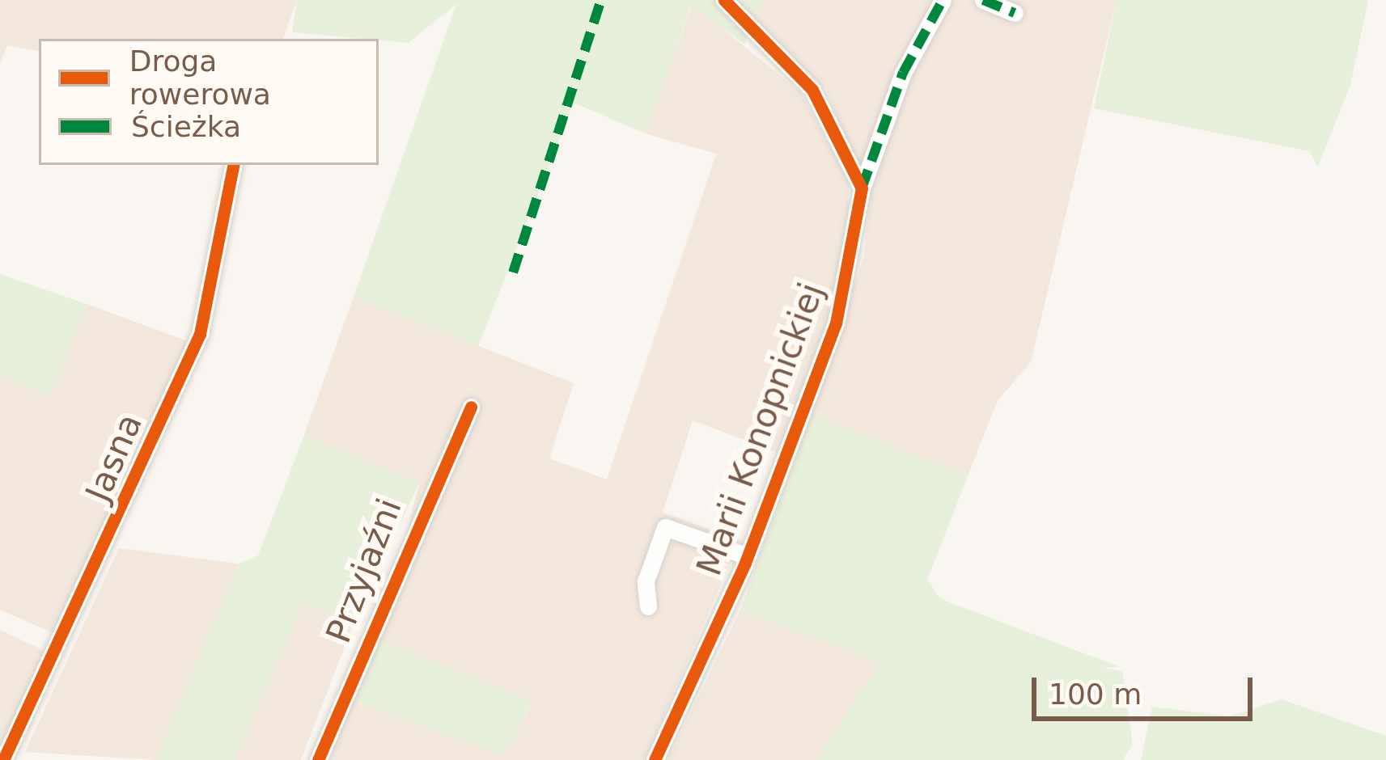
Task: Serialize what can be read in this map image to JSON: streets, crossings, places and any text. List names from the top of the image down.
{
  "streets": {
    "street": ["Marii Konopnickiej", "Jasna", "Przyjaźni"]
  },
  "legend": ["Droga rowerowa", "Ścieżka"],
  "scale_bar": "100 m"
}
